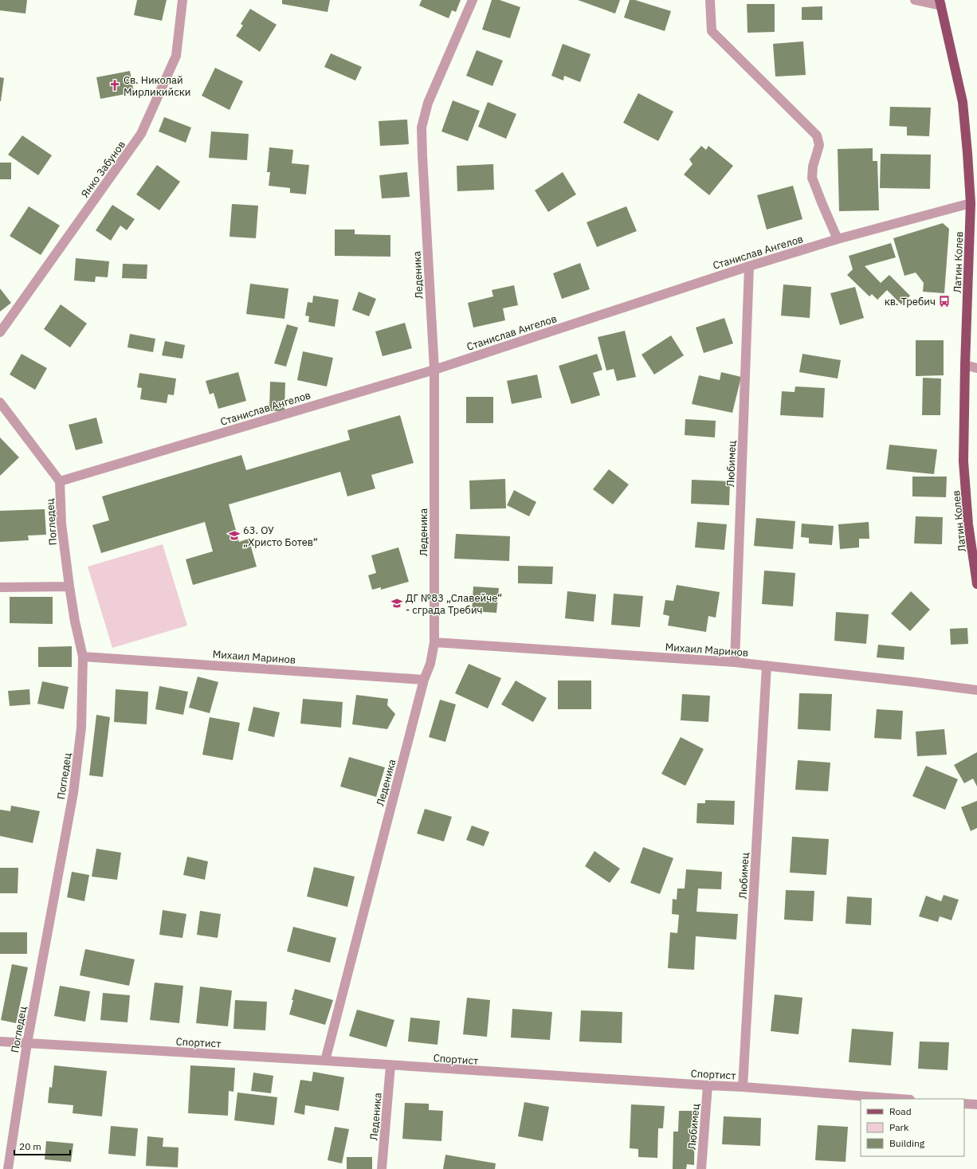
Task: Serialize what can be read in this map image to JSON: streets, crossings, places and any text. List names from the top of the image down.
{
  "streets": {
    "main road": ["Латин Колев"],
    "street": [
      "Янко Забунов",
      "Станислав Ангелов",
      "Леденика",
      "Любимец",
      "Погледец",
      "Михаил Маринов",
      "Спортист"
    ]
  },
  "crossings": [
    ["Станислав Ангелов", "Латин Колев"],
    ["Станислав Ангелов", "Леденика"],
    ["Станислав Ангелов", "Любимец"],
    ["Станислав Ангелов", "Погледец"],
    ["Леденика", "Михаил Маринов"],
    ["Леденика", "Спортист"],
    ["Любимец", "Михаил Маринов"],
    ["Любимец", "Спортист"],
    ["Погледец", "Михаил Маринов"],
    ["Погледец", "Спортист"]
  ],
  "places": {
    "church": ["Св. Николай Мирликийски"],
    "bus stop": ["кв. Требич"],
    "school or university": ["63. ОУ „Христо Ботев“", "ДГ №83 „Славейче“ - сграда Требич"]
  },
  "legend": ["Road", "Park", "Building"],
  "scale_bar": "20 m"
}
